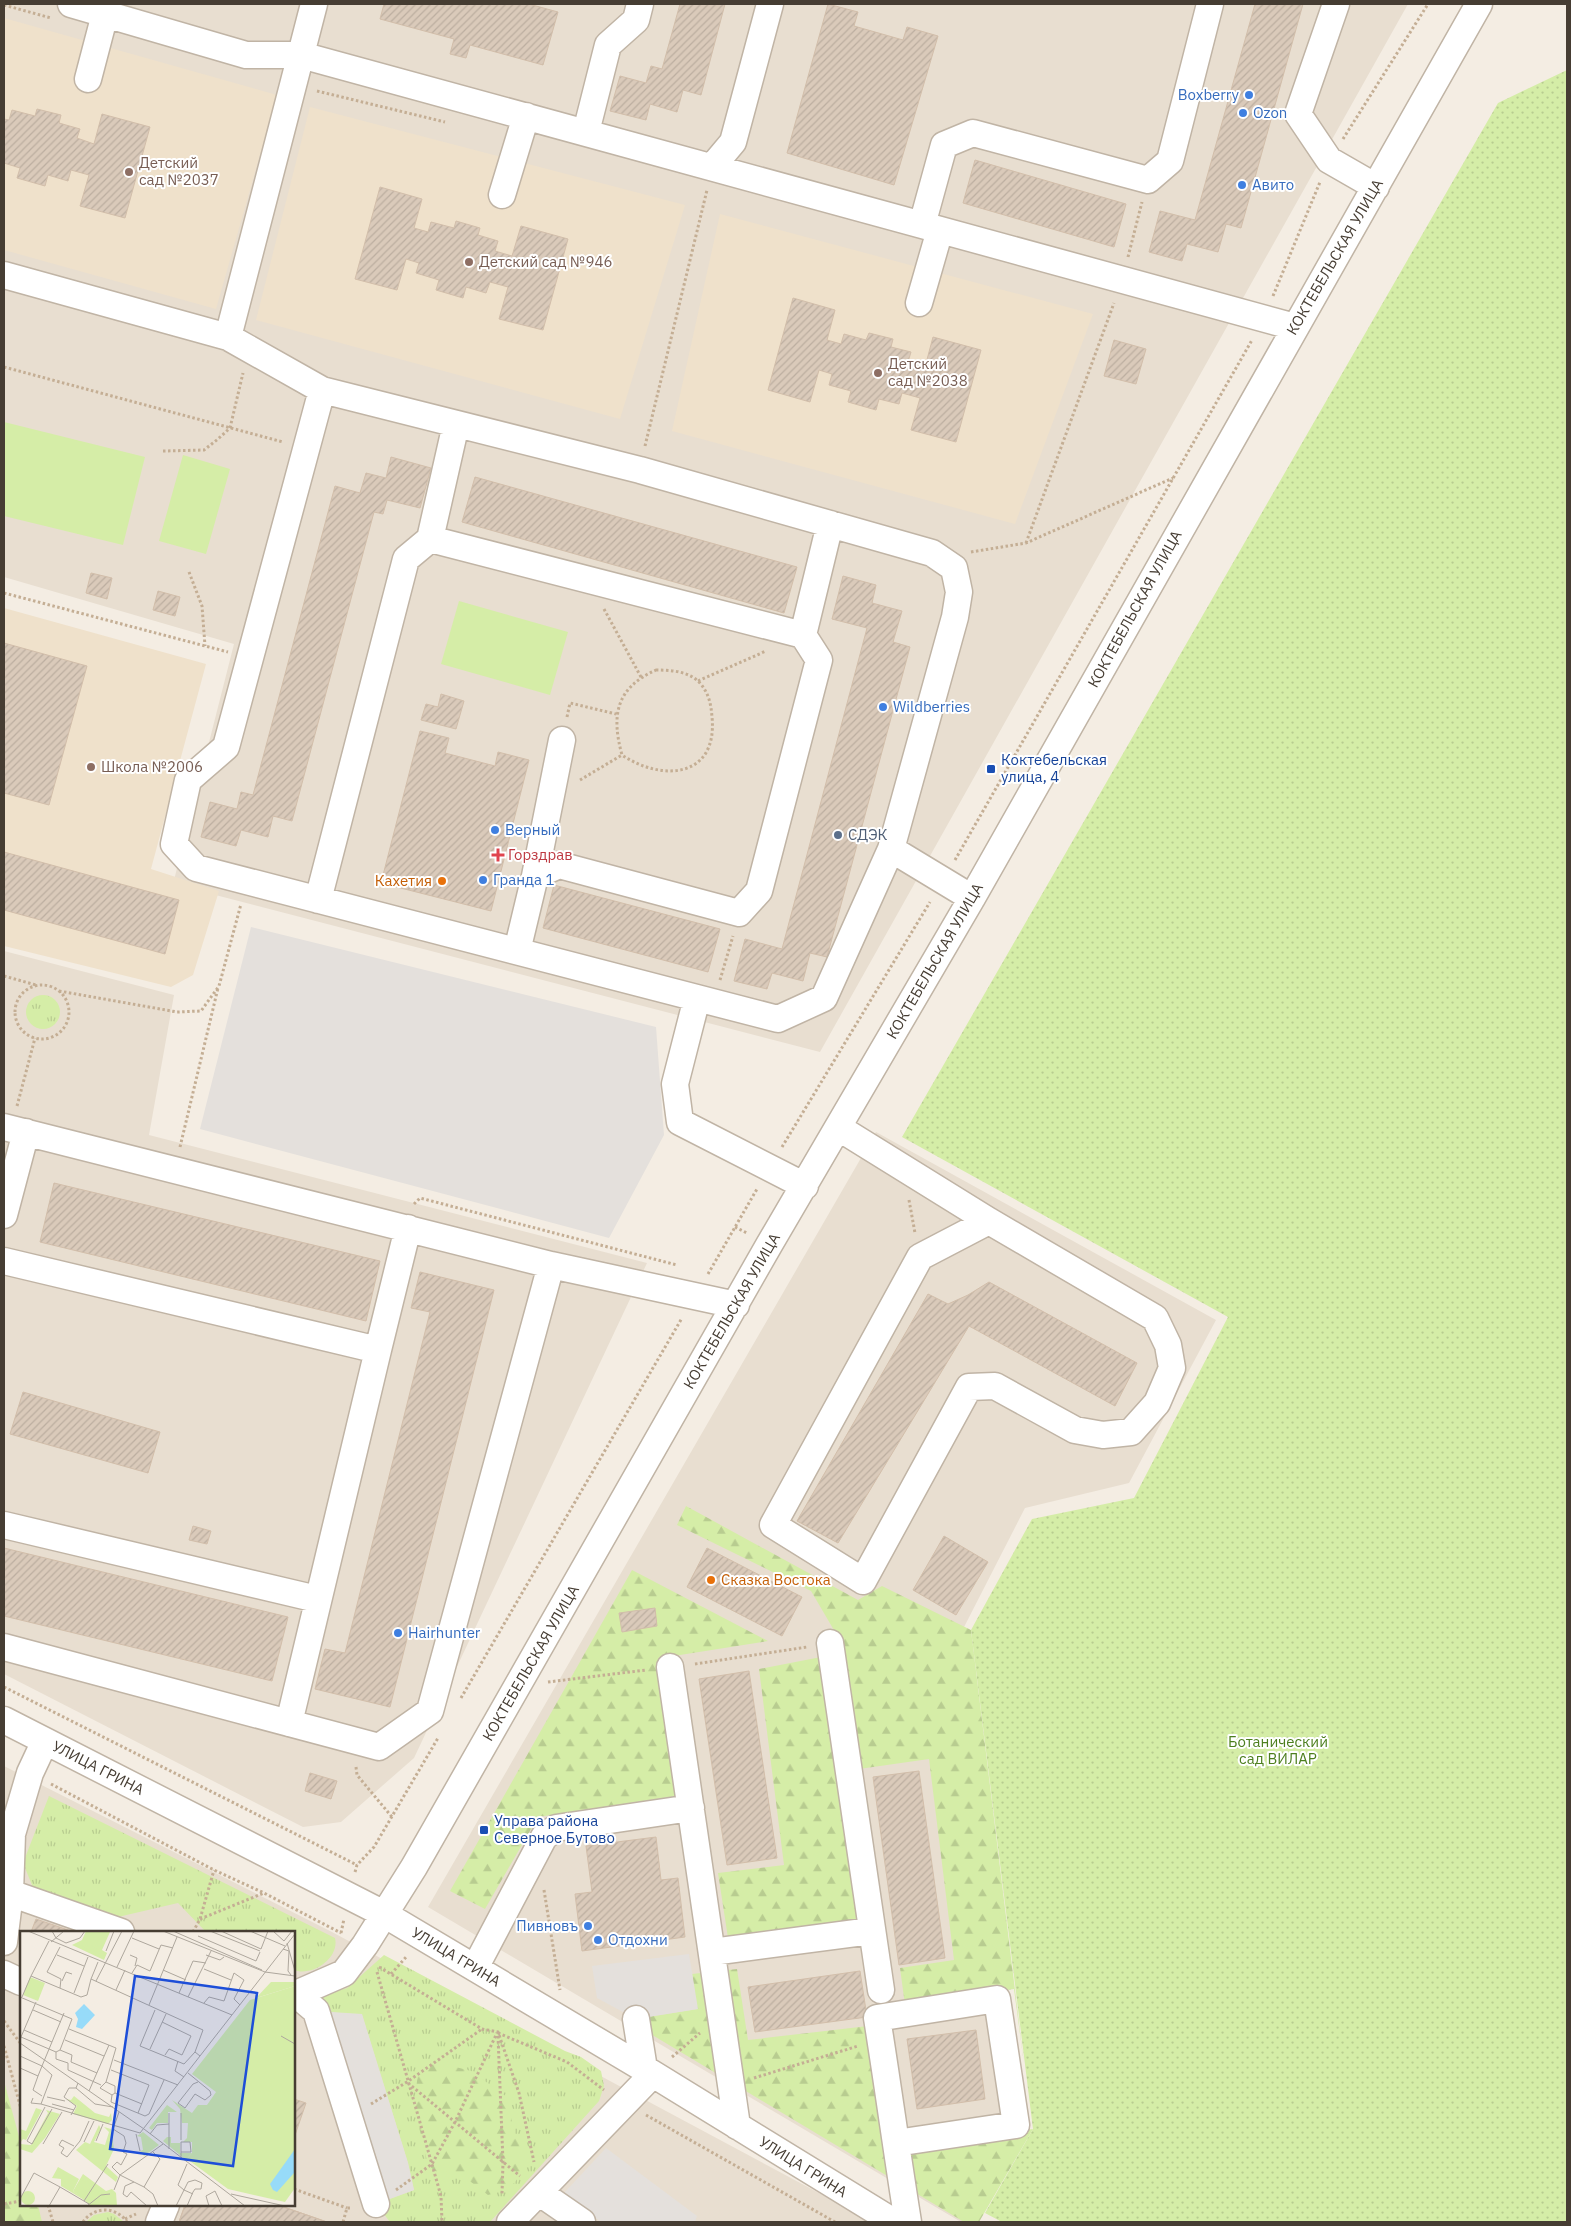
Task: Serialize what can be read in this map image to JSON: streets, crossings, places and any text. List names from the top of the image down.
{
  "streets": {
    "street": ["КОКТЕБЕЛЬСКАЯ УЛИЦА", "УЛИЦА ГРИНА"]
  },
  "crossings": [
    ["КОКТЕБЕЛЬСКАЯ УЛИЦА", "УЛИЦА ГРИНА"]
  ],
  "parks": ["Ботанический сад ВИЛАР"],
  "places": {
    "other": [
      "Boxberry",
      "Ozon",
      "Детский сад №2037",
      "Авито",
      "Детский сад №946",
      "Детский сад №2038",
      "Wildberries",
      "Школа №2006",
      "Верный",
      "СДЭК",
      "Гранда 1",
      "Кахетия",
      "Сказка Востока",
      "Hairhunter",
      "Пивновъ",
      "Отдохни"
    ],
    "transit": ["Коктебельская улица, 4", "Управа района Северное Бутово"],
    "health": ["Горздрав"]
  }
}
